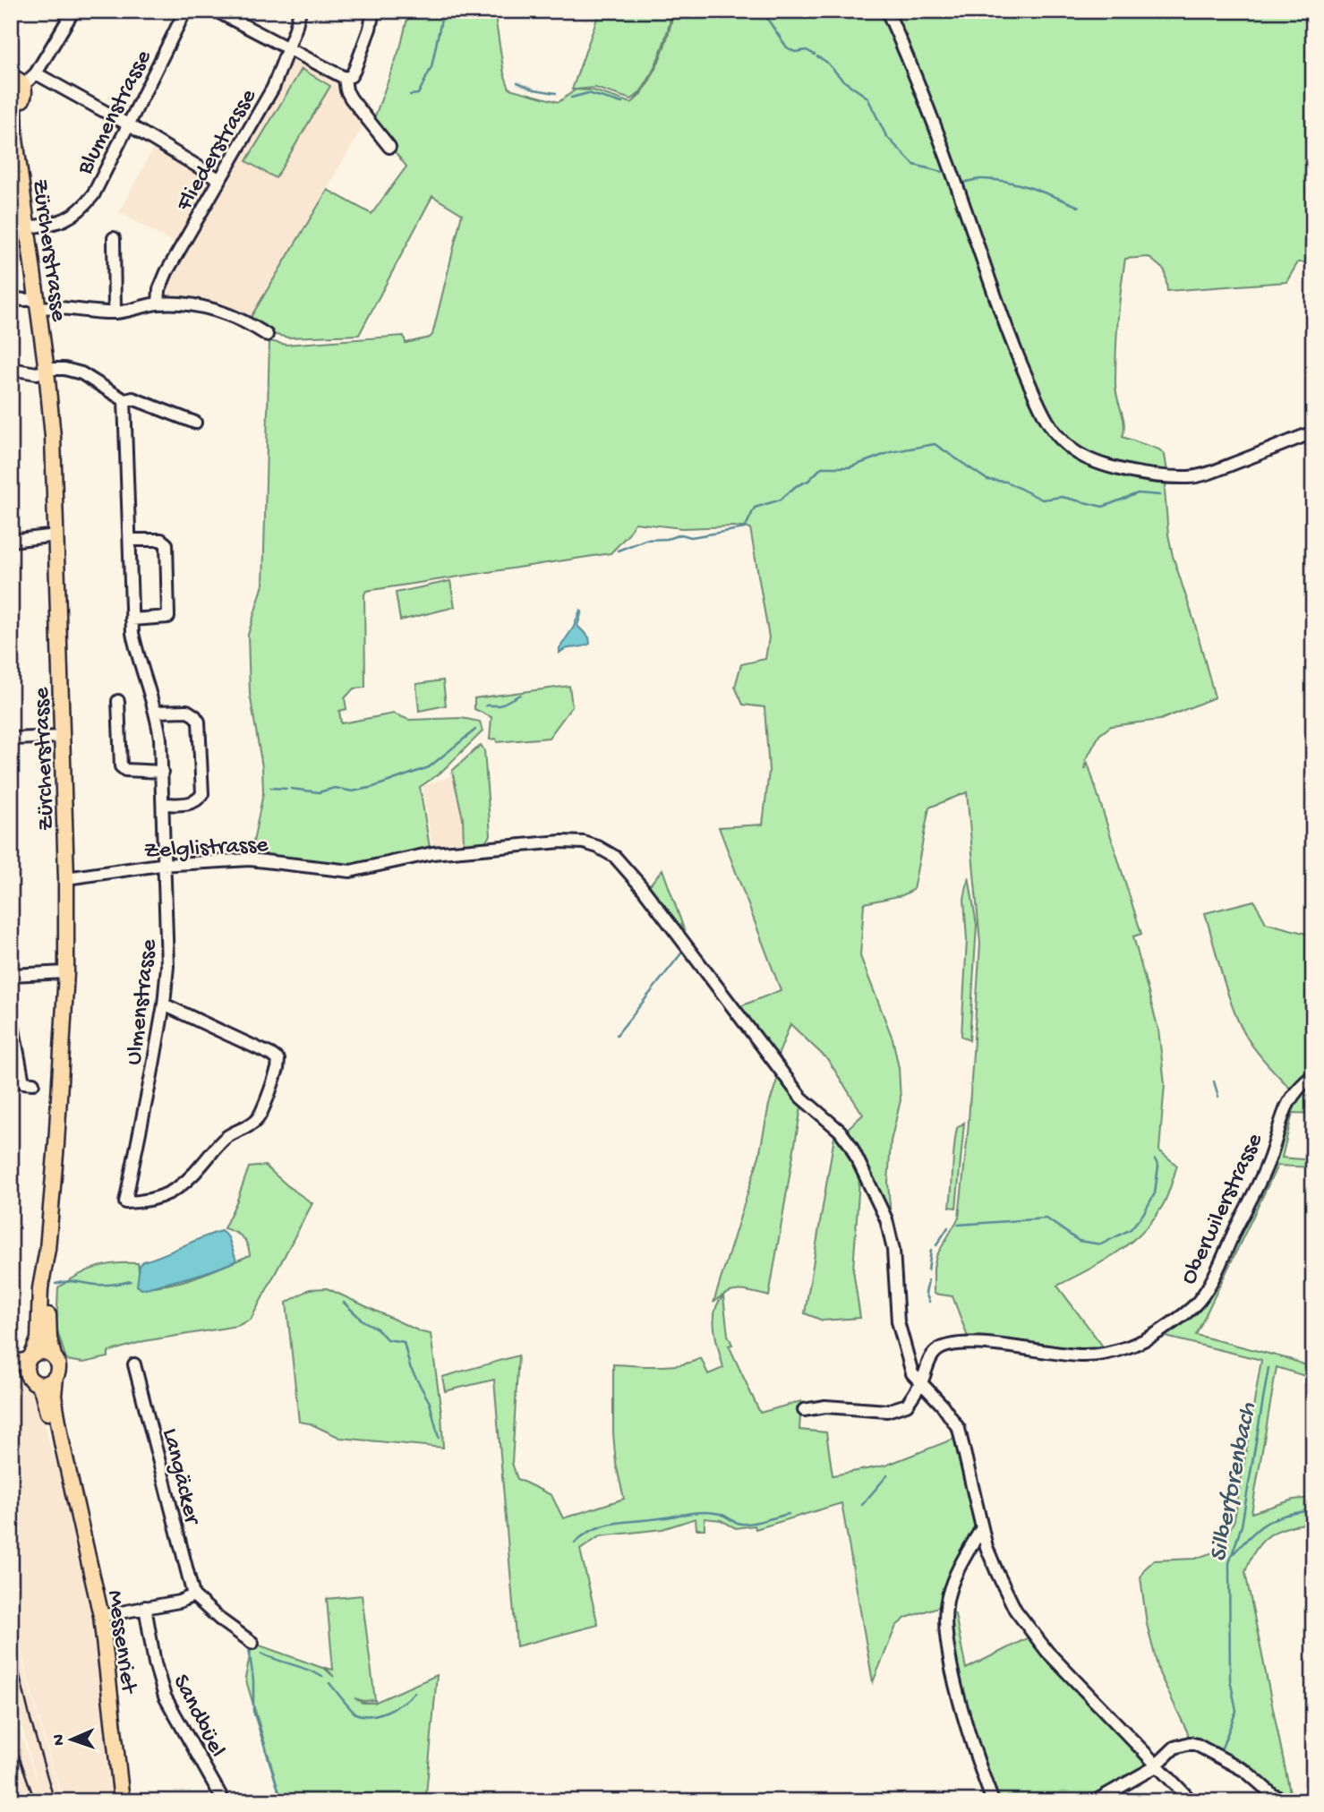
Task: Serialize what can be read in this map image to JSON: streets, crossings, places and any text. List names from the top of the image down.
{
  "streets": {
    "main road": ["Zürcherstrasse", "Messenriet"],
    "street": [
      "Blumenstrasse",
      "Fliederstrasse",
      "Zelglistrasse",
      "Ulmenstrasse",
      "Oberwilerstrasse",
      "Langäcker",
      "Sandbüel"
    ]
  },
  "crossings": [
    ["Blumenstrasse", "Zürcherstrasse"],
    ["Zürcherstrasse", "Zelglistrasse"],
    ["Zürcherstrasse", "Messenriet"],
    ["Zelglistrasse", "Ulmenstrasse"],
    ["Zelglistrasse", "Oberwilerstrasse"]
  ],
  "water": ["Silberforenbach"],
  "north": "left"
}
